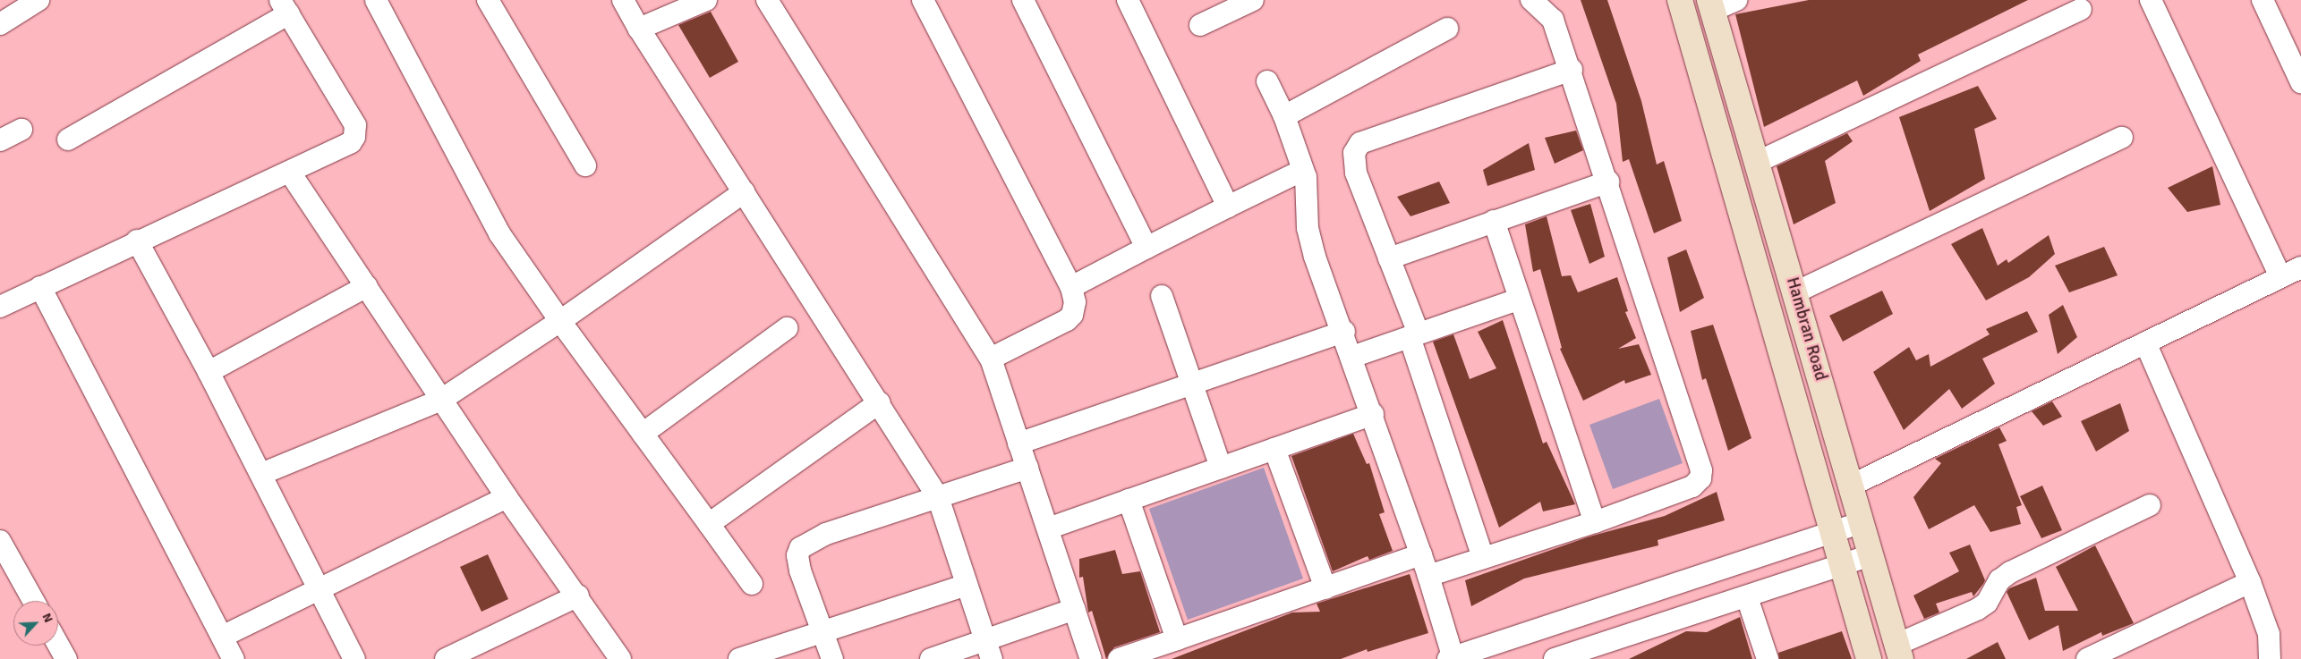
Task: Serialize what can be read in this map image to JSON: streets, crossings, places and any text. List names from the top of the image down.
{
  "streets": {
    "main road": ["Hambran Road"]
  },
  "north": "top right"
}
